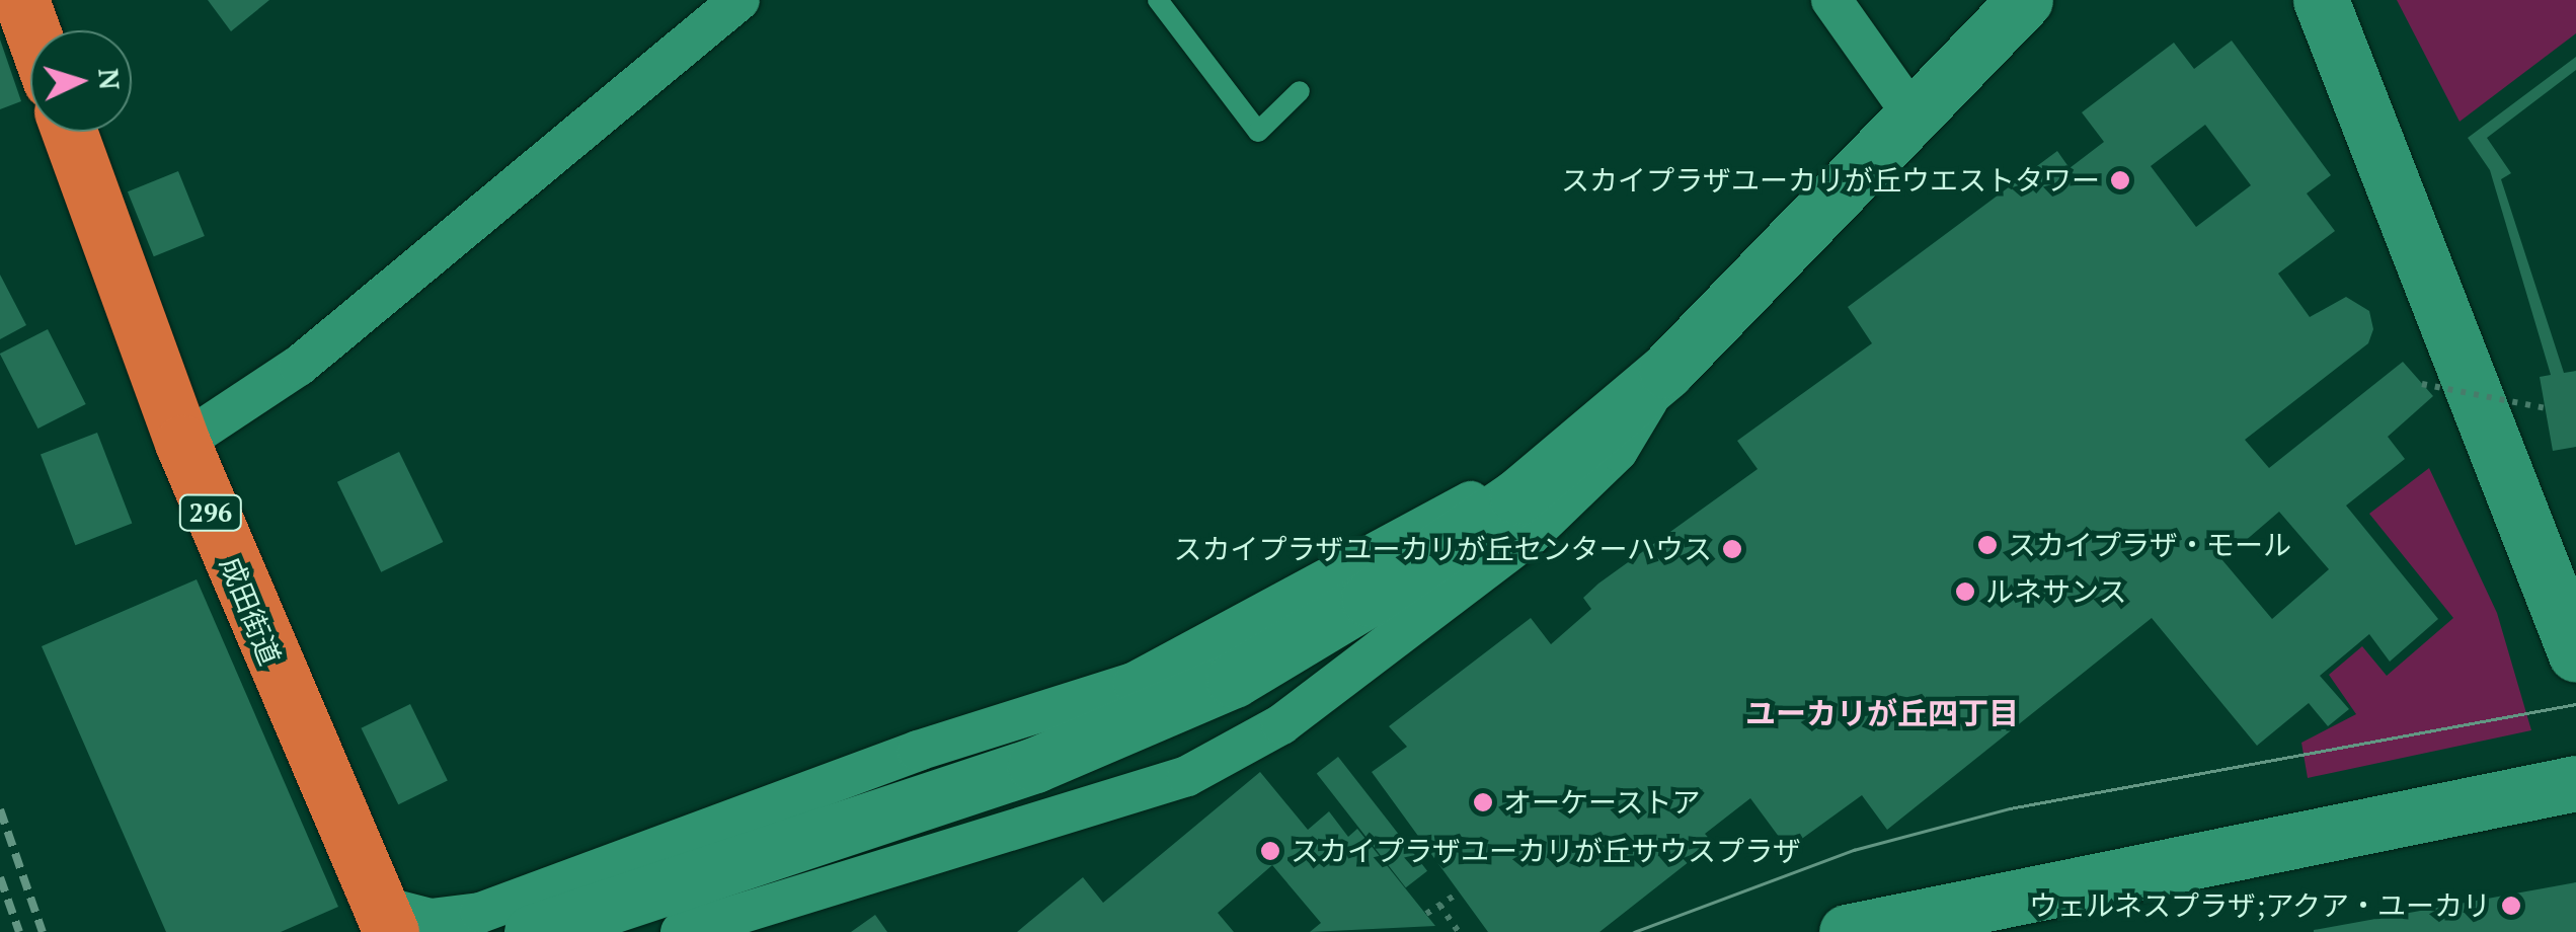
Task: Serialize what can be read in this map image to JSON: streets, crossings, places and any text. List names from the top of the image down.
{
  "streets": {
    "highway": ["296", "成田街道"]
  },
  "districts": ["ユーカリが丘四丁目"],
  "places": [
    "スカイプラザユーカリが丘ウエストタワー",
    "スカイプラザ・モール",
    "スカイプラザユーカリが丘センターハウス",
    "ルネサンス",
    "オーケーストア",
    "スカイプラザユーカリが丘サウスプラザ",
    "ウェルネスプラザ;アクア・ユーカリ"
  ],
  "north": "right"
}
